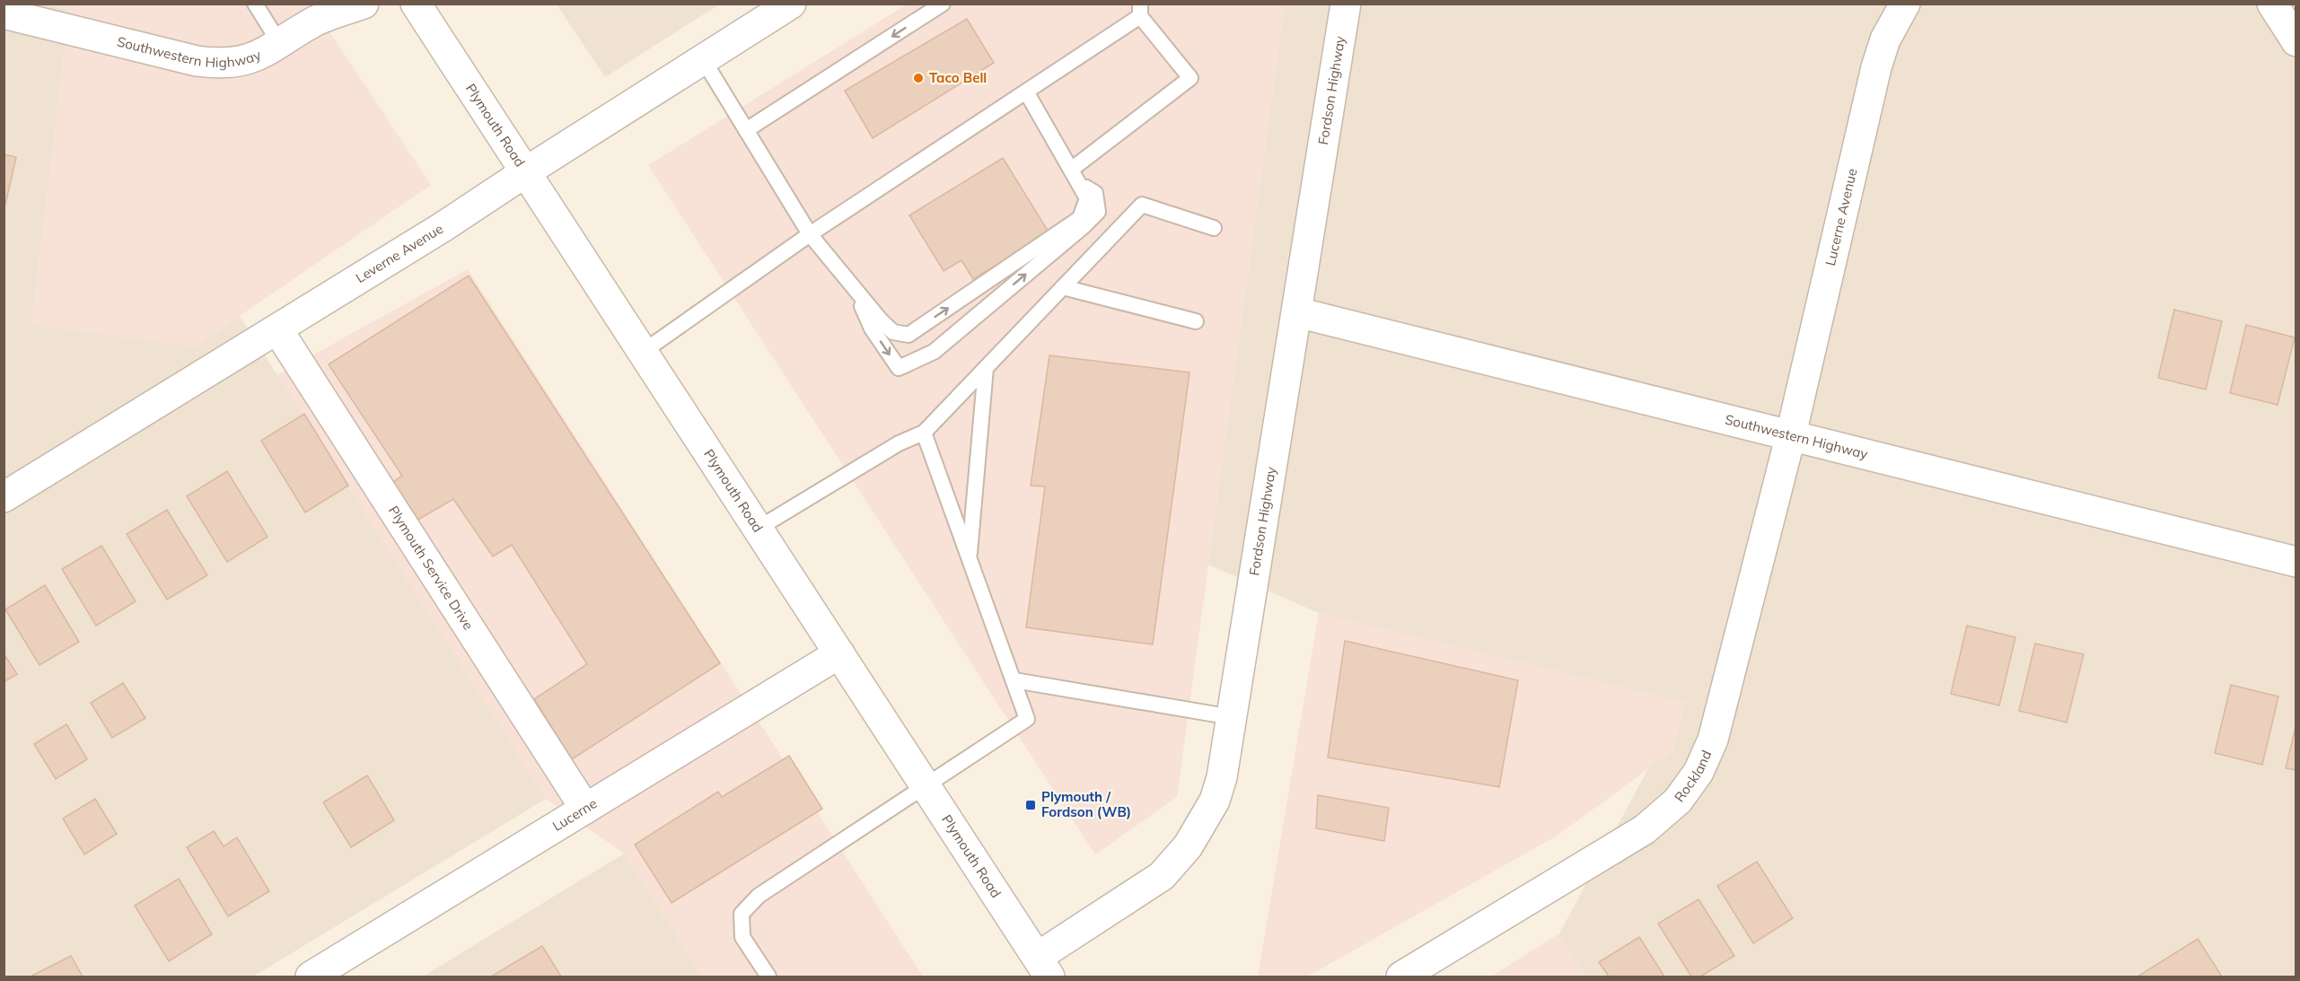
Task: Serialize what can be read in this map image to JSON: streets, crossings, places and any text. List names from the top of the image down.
{
  "streets": {
    "street": [
      "Southwestern Highway",
      "Fordson Highway",
      "Plymouth Road",
      "Lucerne Avenue",
      "Leverne Avenue",
      "Plymouth Service Drive",
      "Rockland",
      "Lucerne"
    ]
  },
  "crossings": [
    ["Southwestern Highway", "Fordson Highway"],
    ["Southwestern Highway", "Lucerne Avenue"],
    ["Southwestern Highway", "Rockland"],
    ["Fordson Highway", "Plymouth Road"],
    ["Plymouth Road", "Leverne Avenue"],
    ["Plymouth Road", "Lucerne"],
    ["Lucerne Avenue", "Rockland"],
    ["Leverne Avenue", "Plymouth Service Drive"],
    ["Plymouth Service Drive", "Lucerne"]
  ],
  "places": {
    "other": ["Taco Bell"],
    "transit": ["Plymouth / Fordson (WB)"]
  }
}
